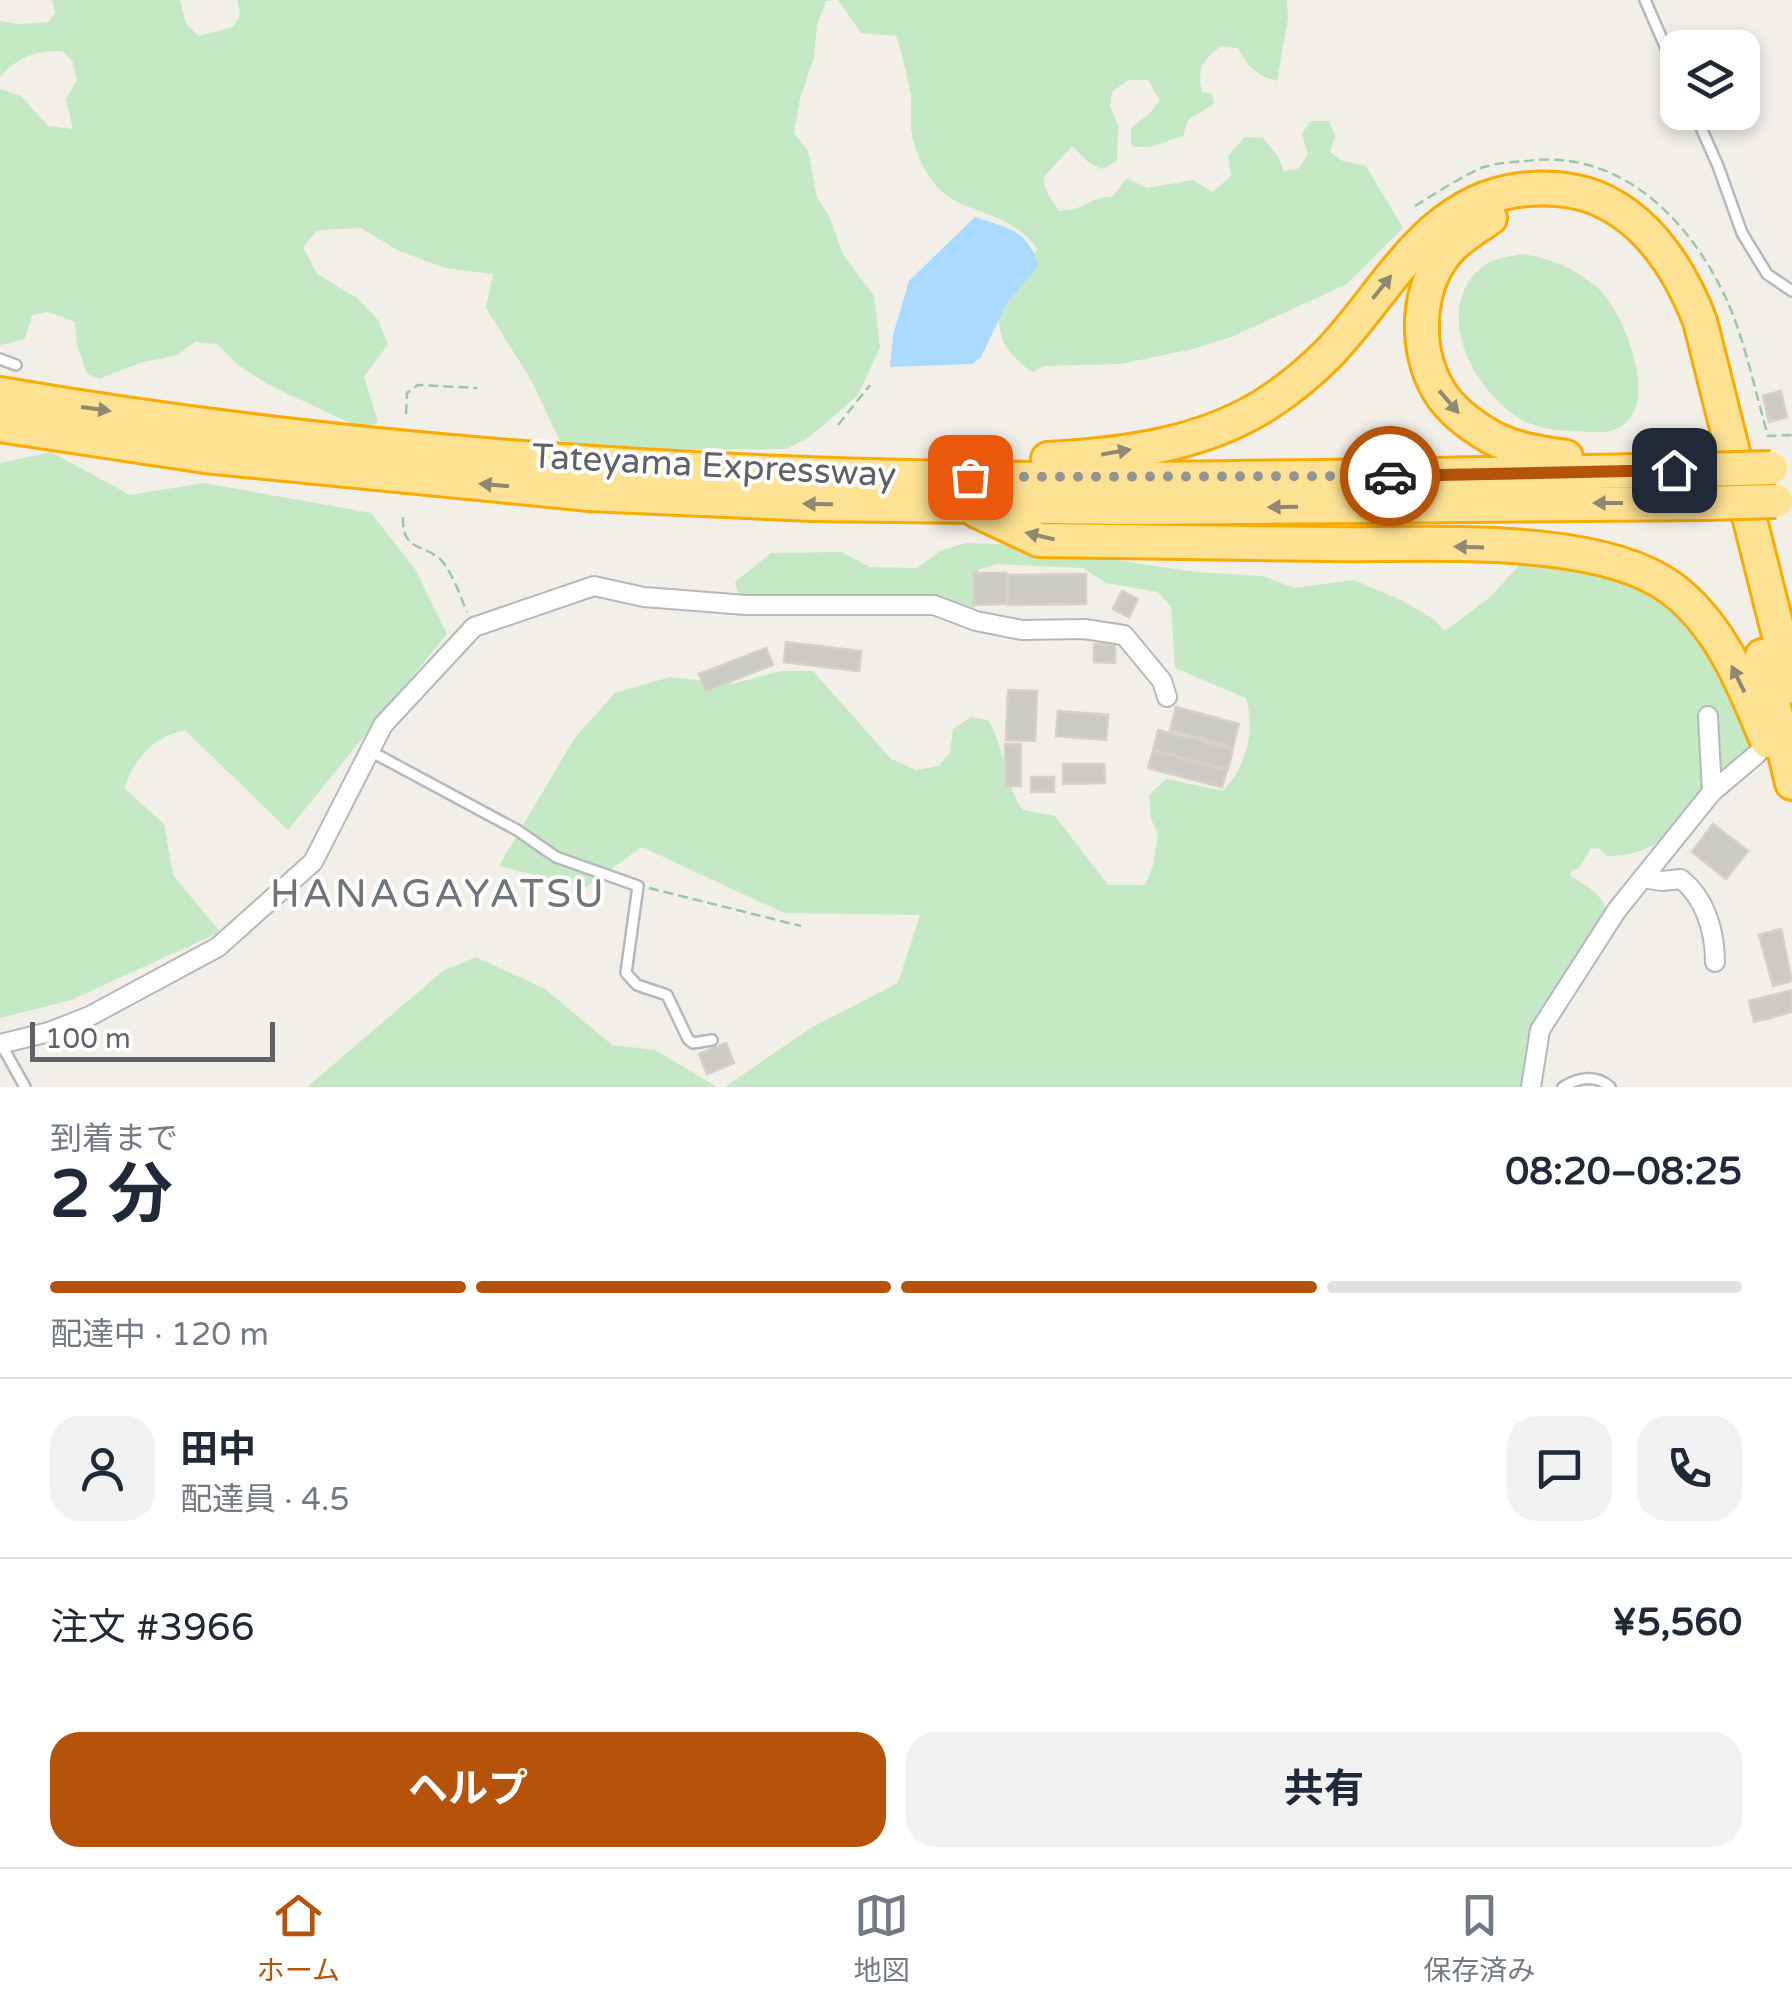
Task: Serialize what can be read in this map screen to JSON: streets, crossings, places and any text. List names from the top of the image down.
{
  "streets": {
    "highway": ["Tateyama Expressway"]
  },
  "districts": ["HANAGAYATSU"],
  "scale_bar": "100 m",
  "page": {
    "scale": "100 m",
    "heading": ["2 分", "到着まで", "08:20–08:25"],
    "panel": [
      "田中",
      "配達員 · 4.5",
      "注文 #3966",
      "¥5,560"
    ],
    "bar": "配達中 · 120 m",
    "buttons": ["ヘルプ", "共有"],
    "tabs": ["ホーム", "地図", "保存済み"]
  }
}
